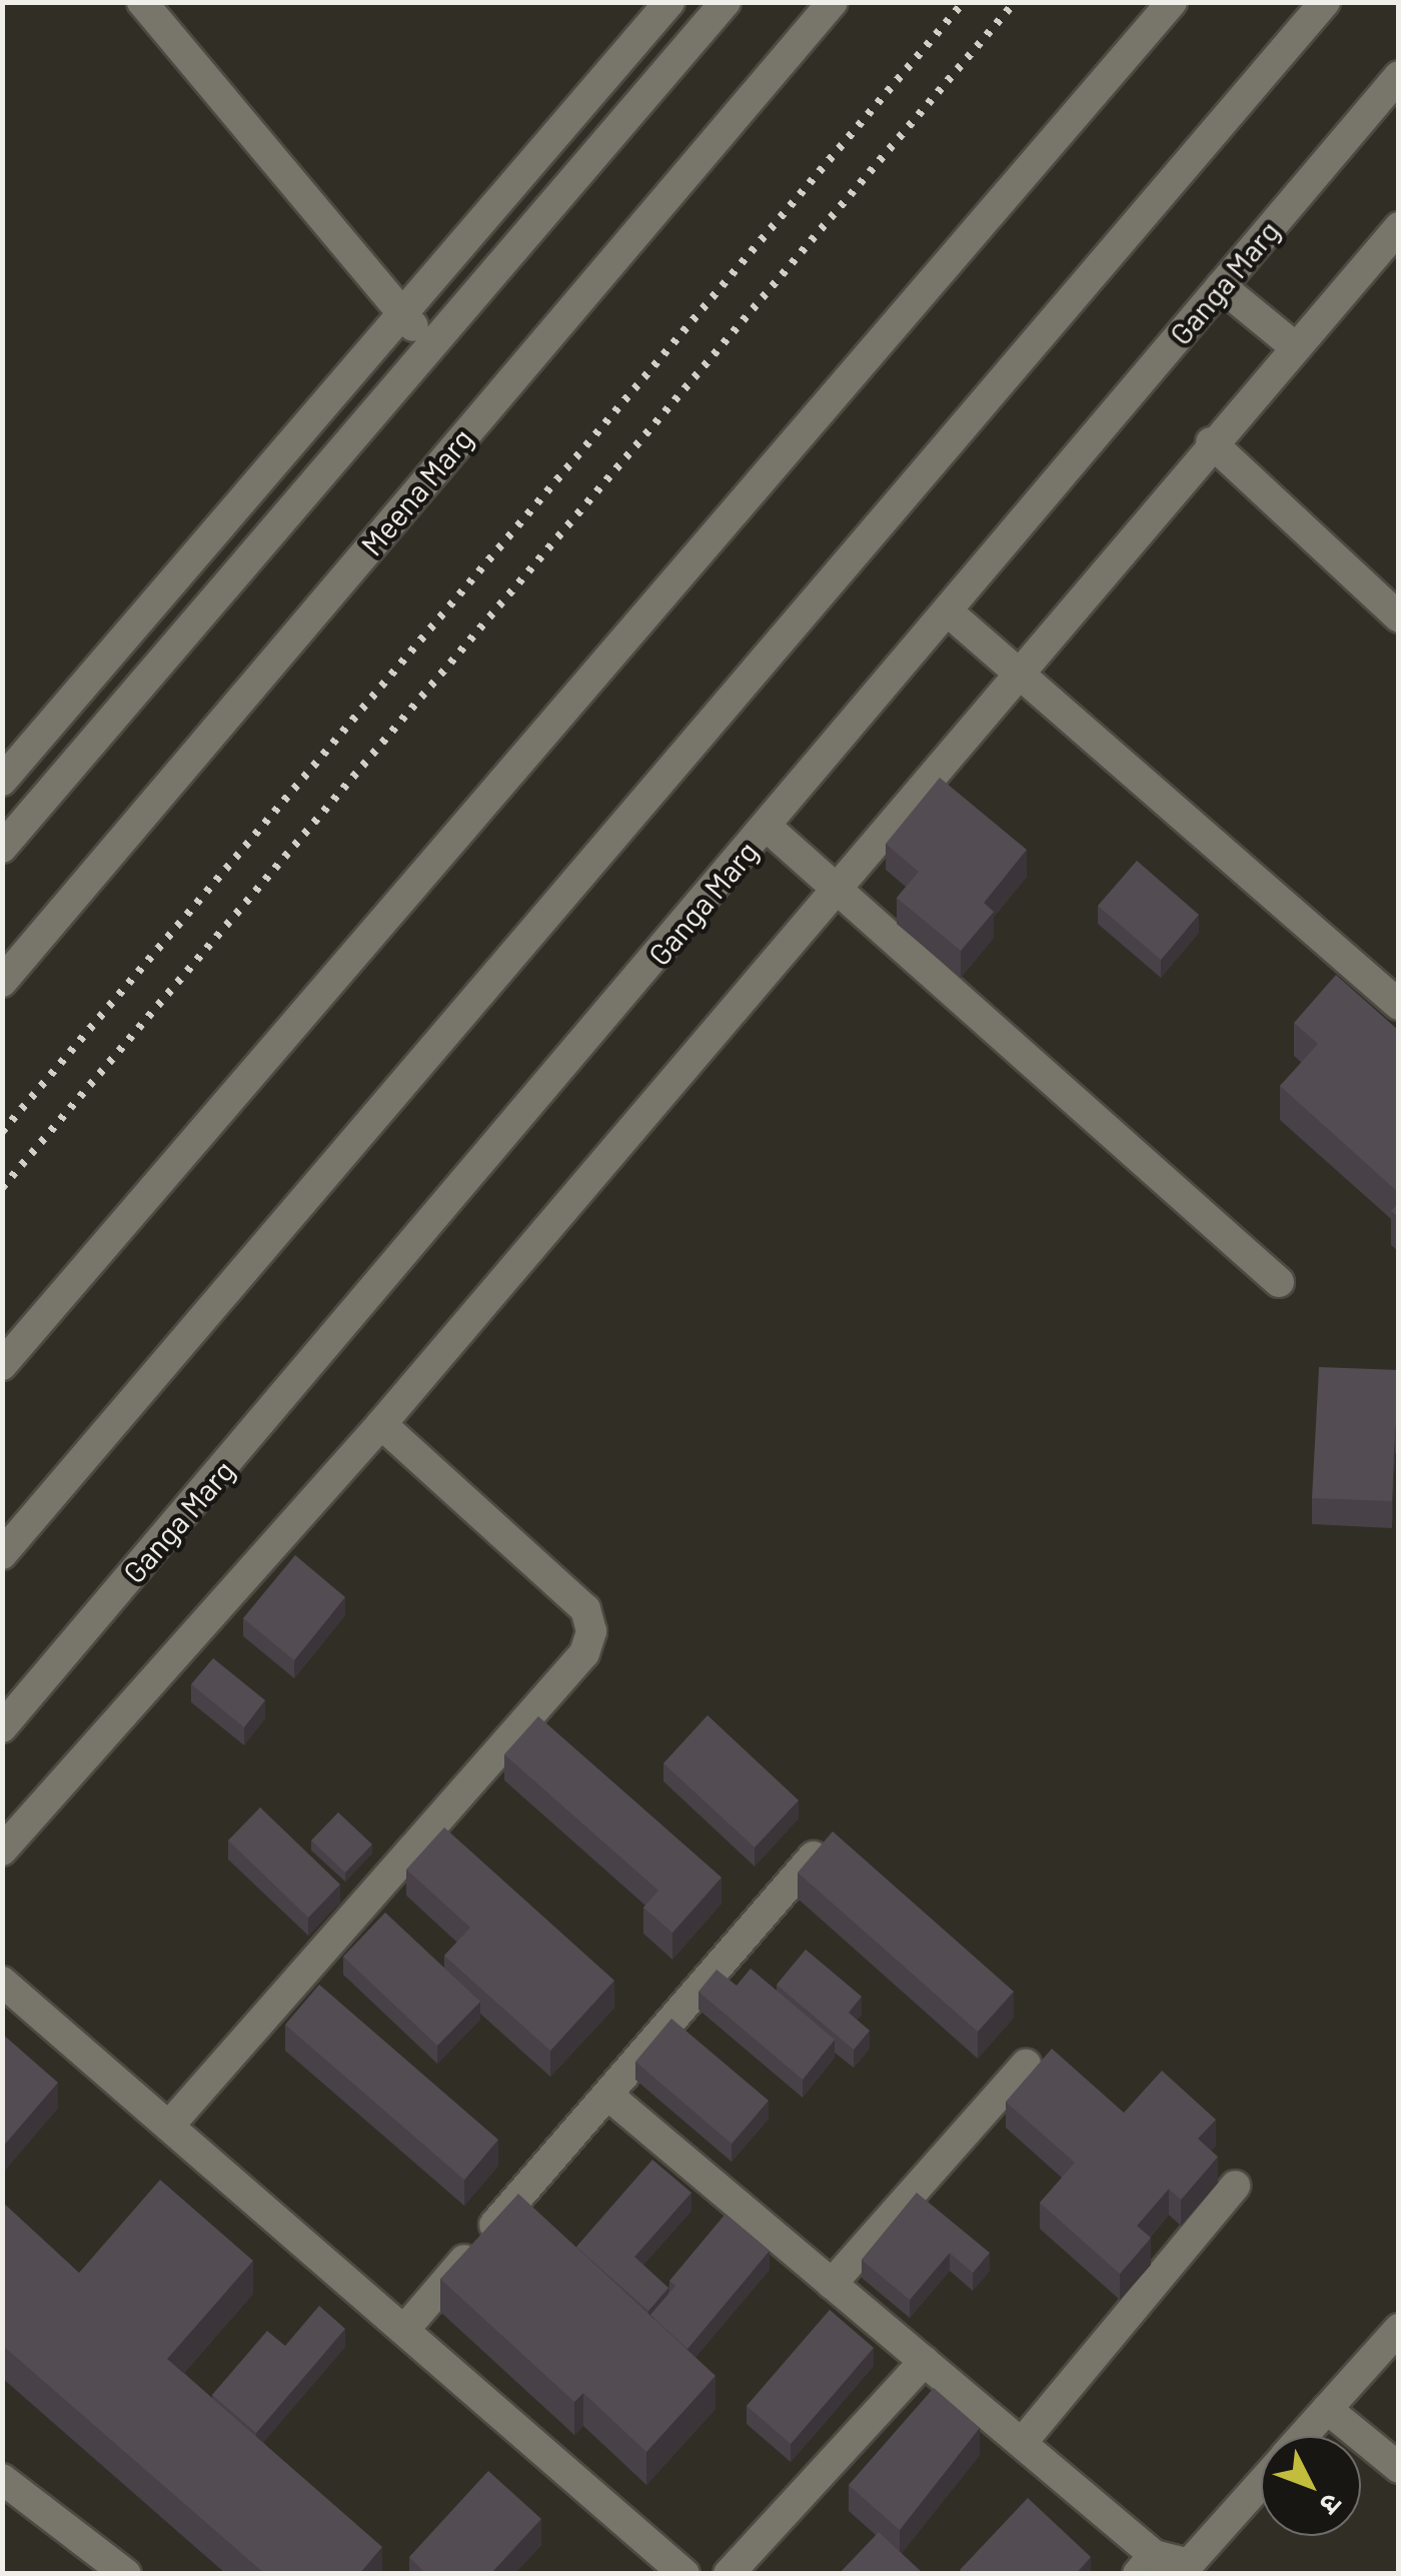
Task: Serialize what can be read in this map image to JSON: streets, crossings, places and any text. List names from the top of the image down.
{
  "streets": {
    "street": ["Ganga Marg", "Meena Marg"]
  },
  "north": "bottom right"
}
